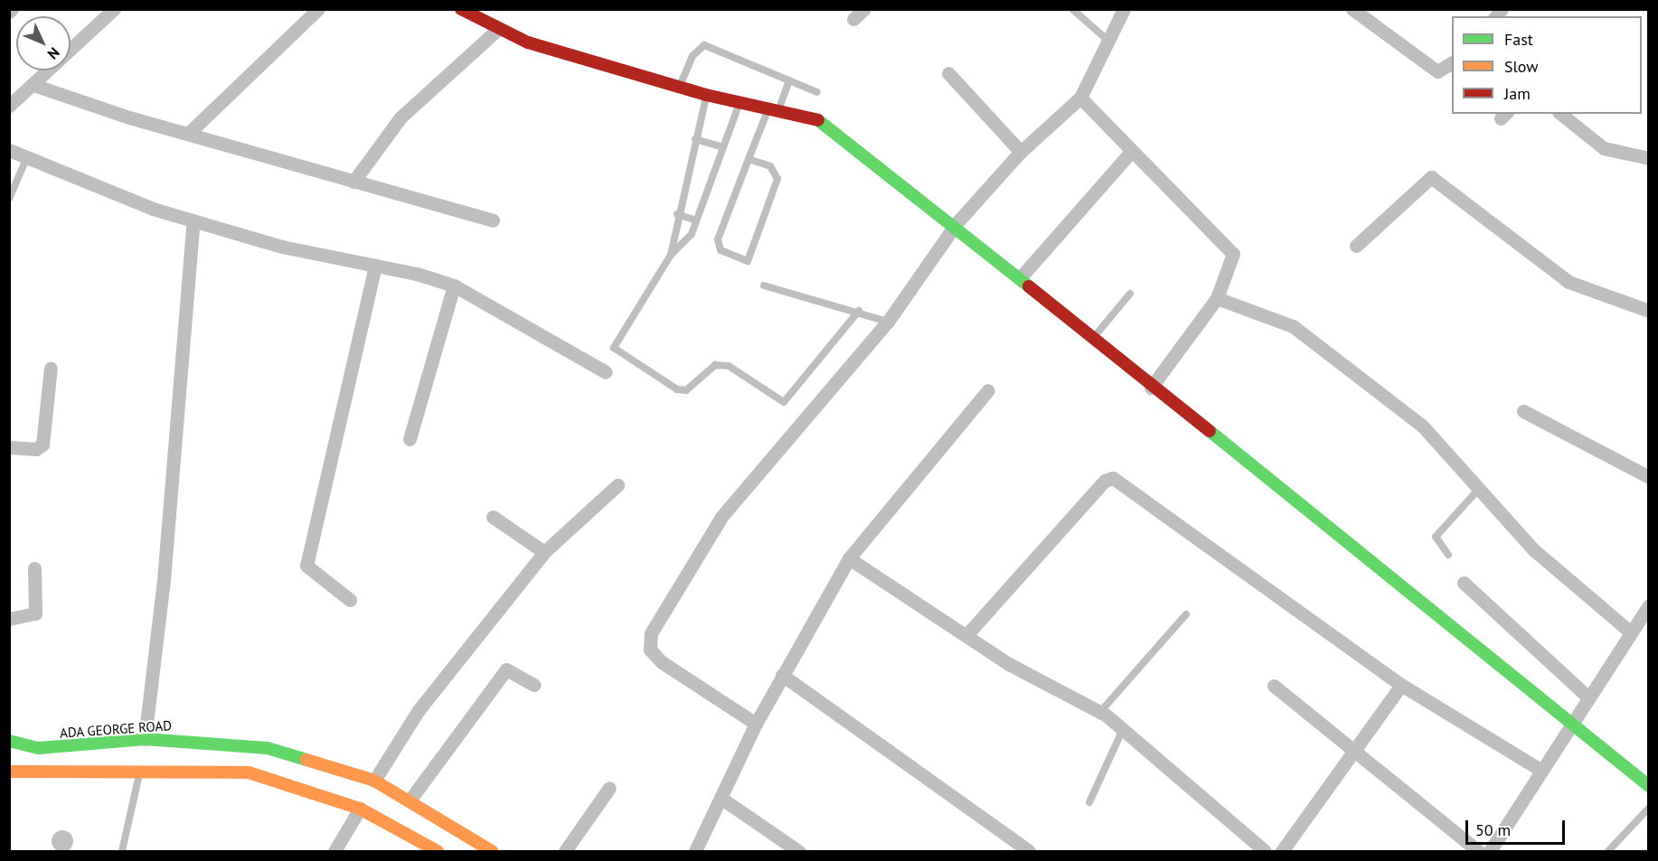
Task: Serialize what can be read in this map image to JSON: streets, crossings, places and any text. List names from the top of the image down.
{
  "streets": {
    "street": ["ADA GEORGE ROAD"]
  },
  "legend": ["Fast", "Slow", "Jam"],
  "scale_bar": "50 m",
  "north": "bottom right"
}
